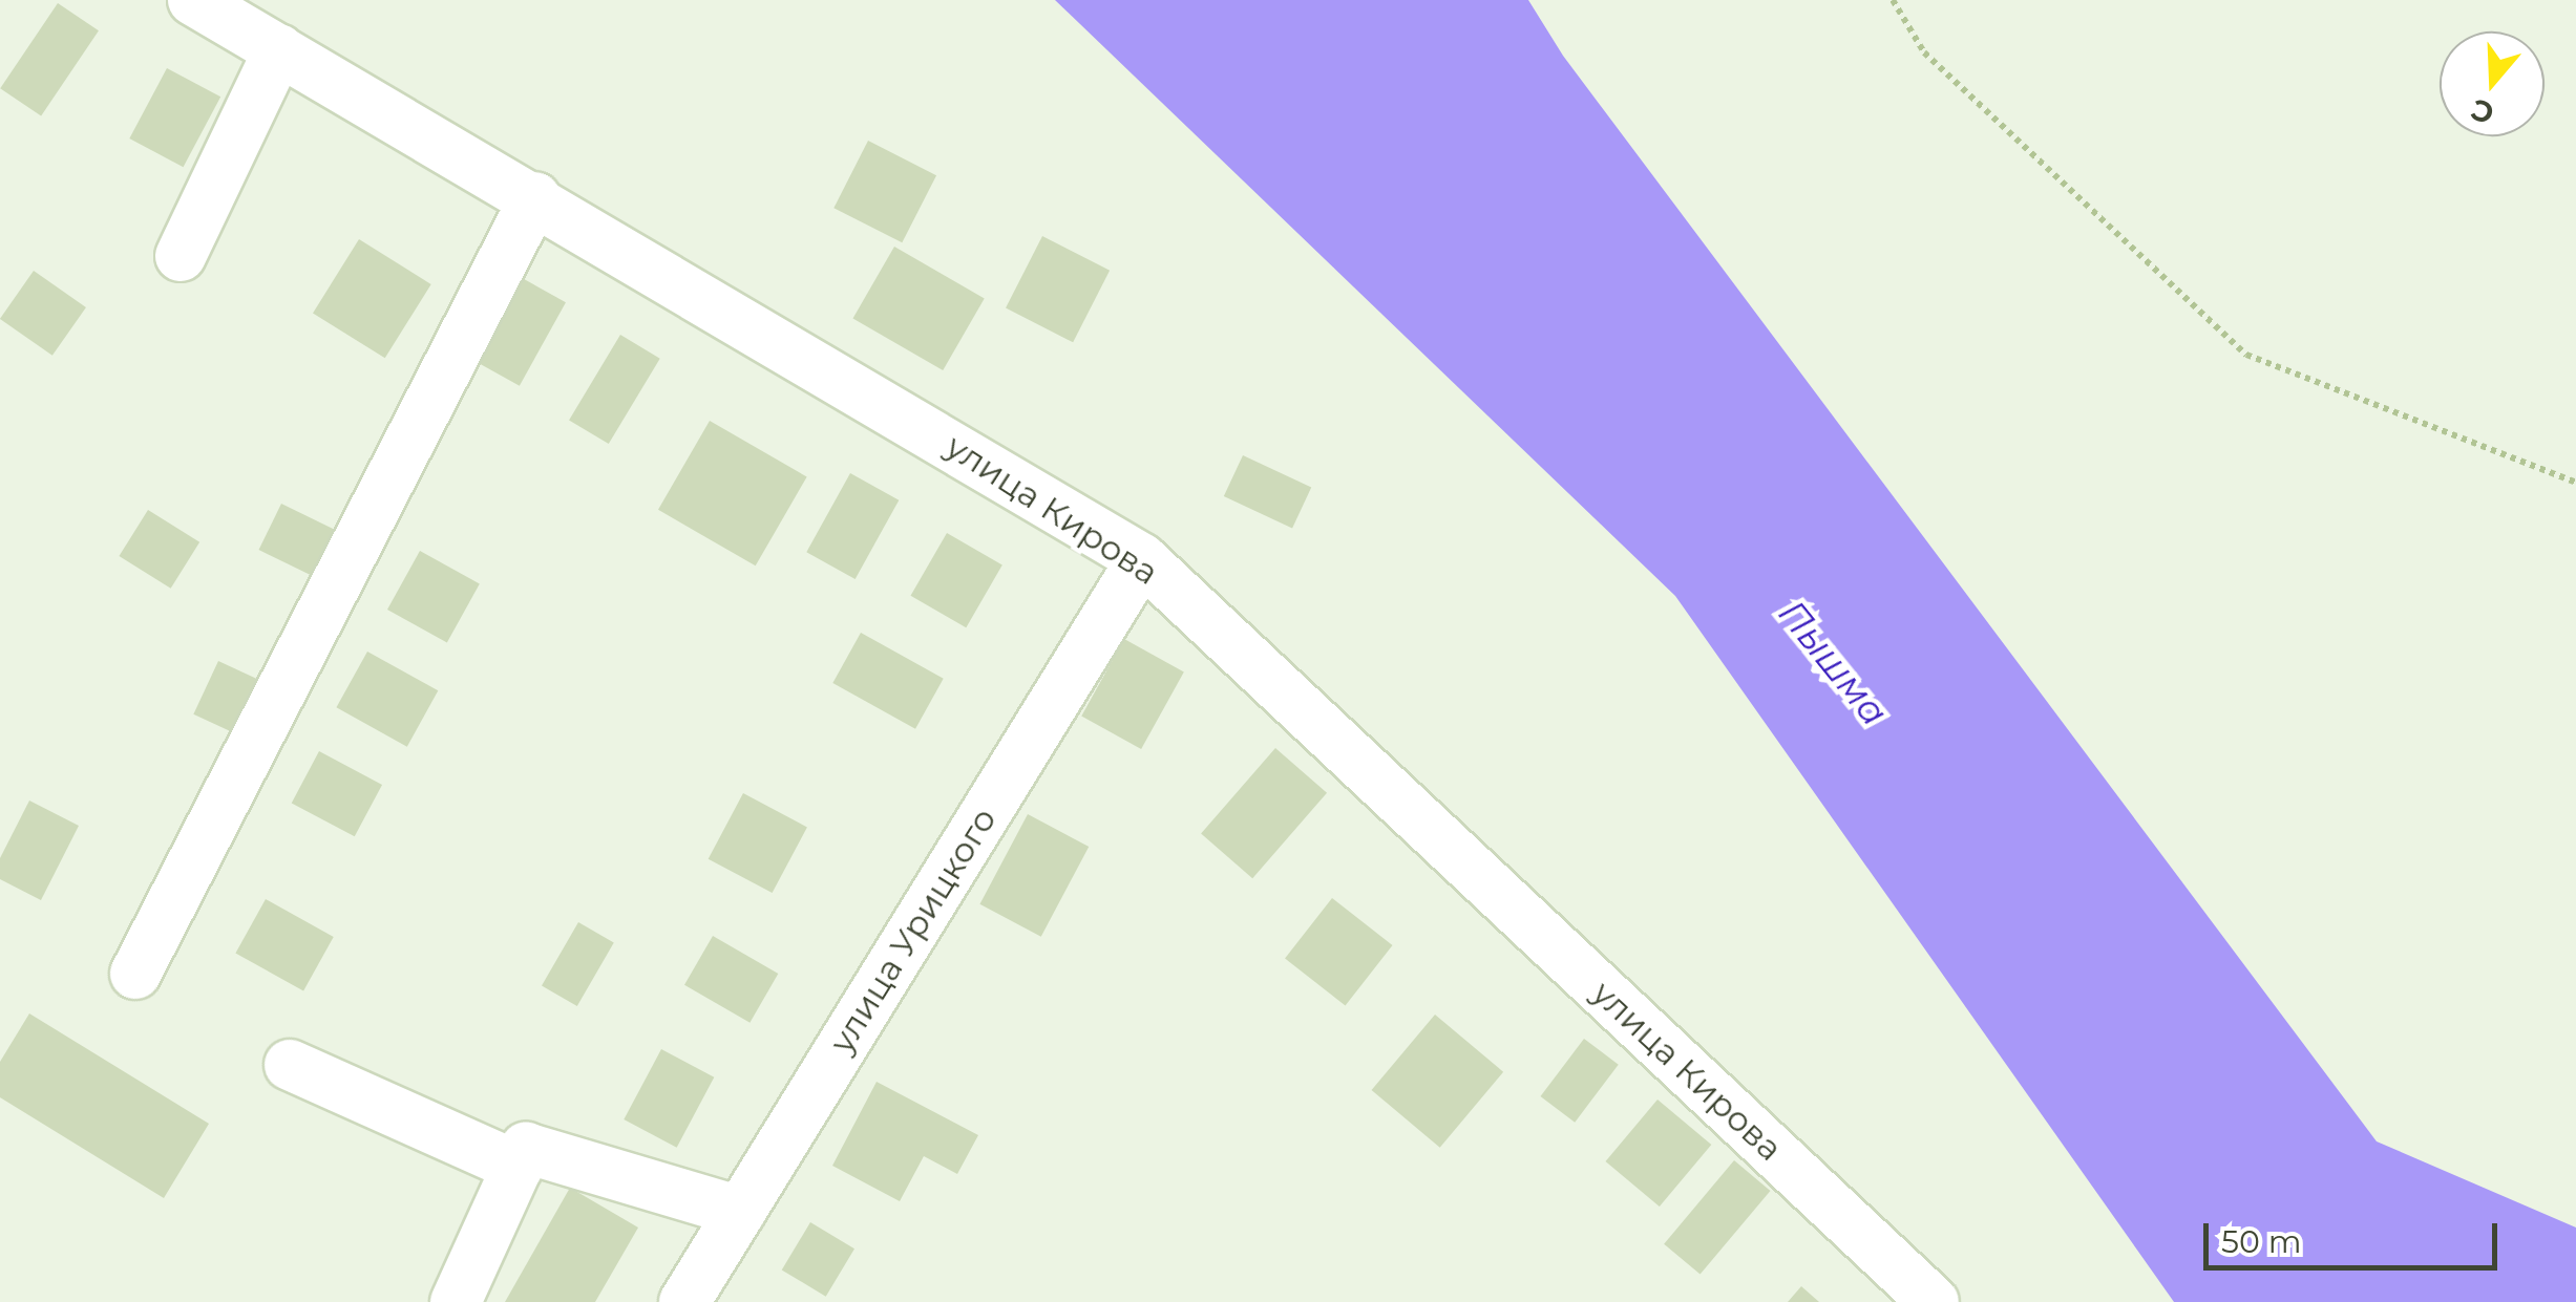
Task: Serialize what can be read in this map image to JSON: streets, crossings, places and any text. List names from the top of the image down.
{
  "streets": {
    "street": ["улица Кирова", "улица Урицкого"]
  },
  "crossings": [
    ["улица Кирова", "улица Урицкого"]
  ],
  "water": ["Пышма"],
  "scale_bar": "50 m",
  "north": "bottom"
}
